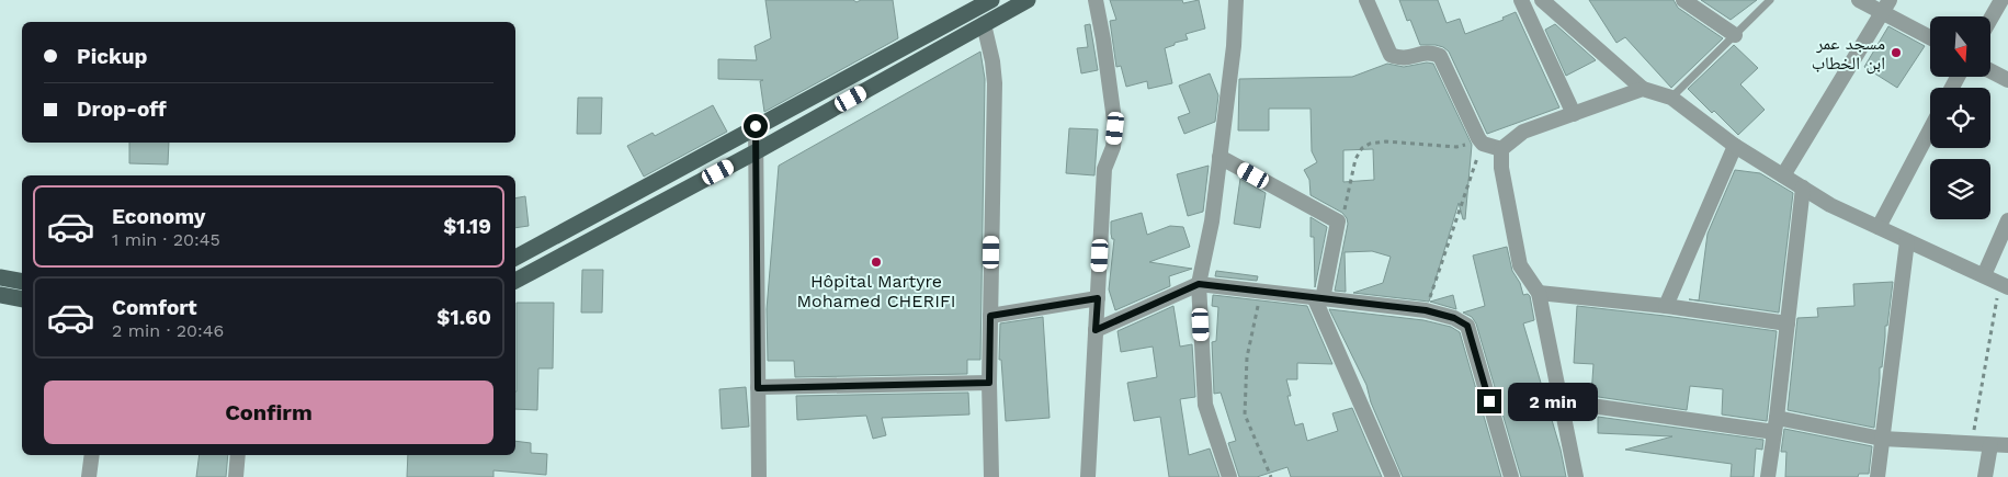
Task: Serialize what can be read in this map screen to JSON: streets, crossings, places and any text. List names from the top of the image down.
{
  "places": ["مسجد عمر ابن الخطاب", "Hôpital Martyre Mohamed CHERIFI"],
  "north": "bottom",
  "page": {
    "banner": ["Pickup", "Drop-off"],
    "list": [
      {
        "name": "Economy",
        "note": "1 min · 20:45",
        "value": "$1.19"
      },
      {
        "name": "Comfort",
        "note": "2 min · 20:46",
        "value": "$1.60"
      }
    ],
    "buttons": "Confirm",
    "bubble": "2 min"
  }
}
